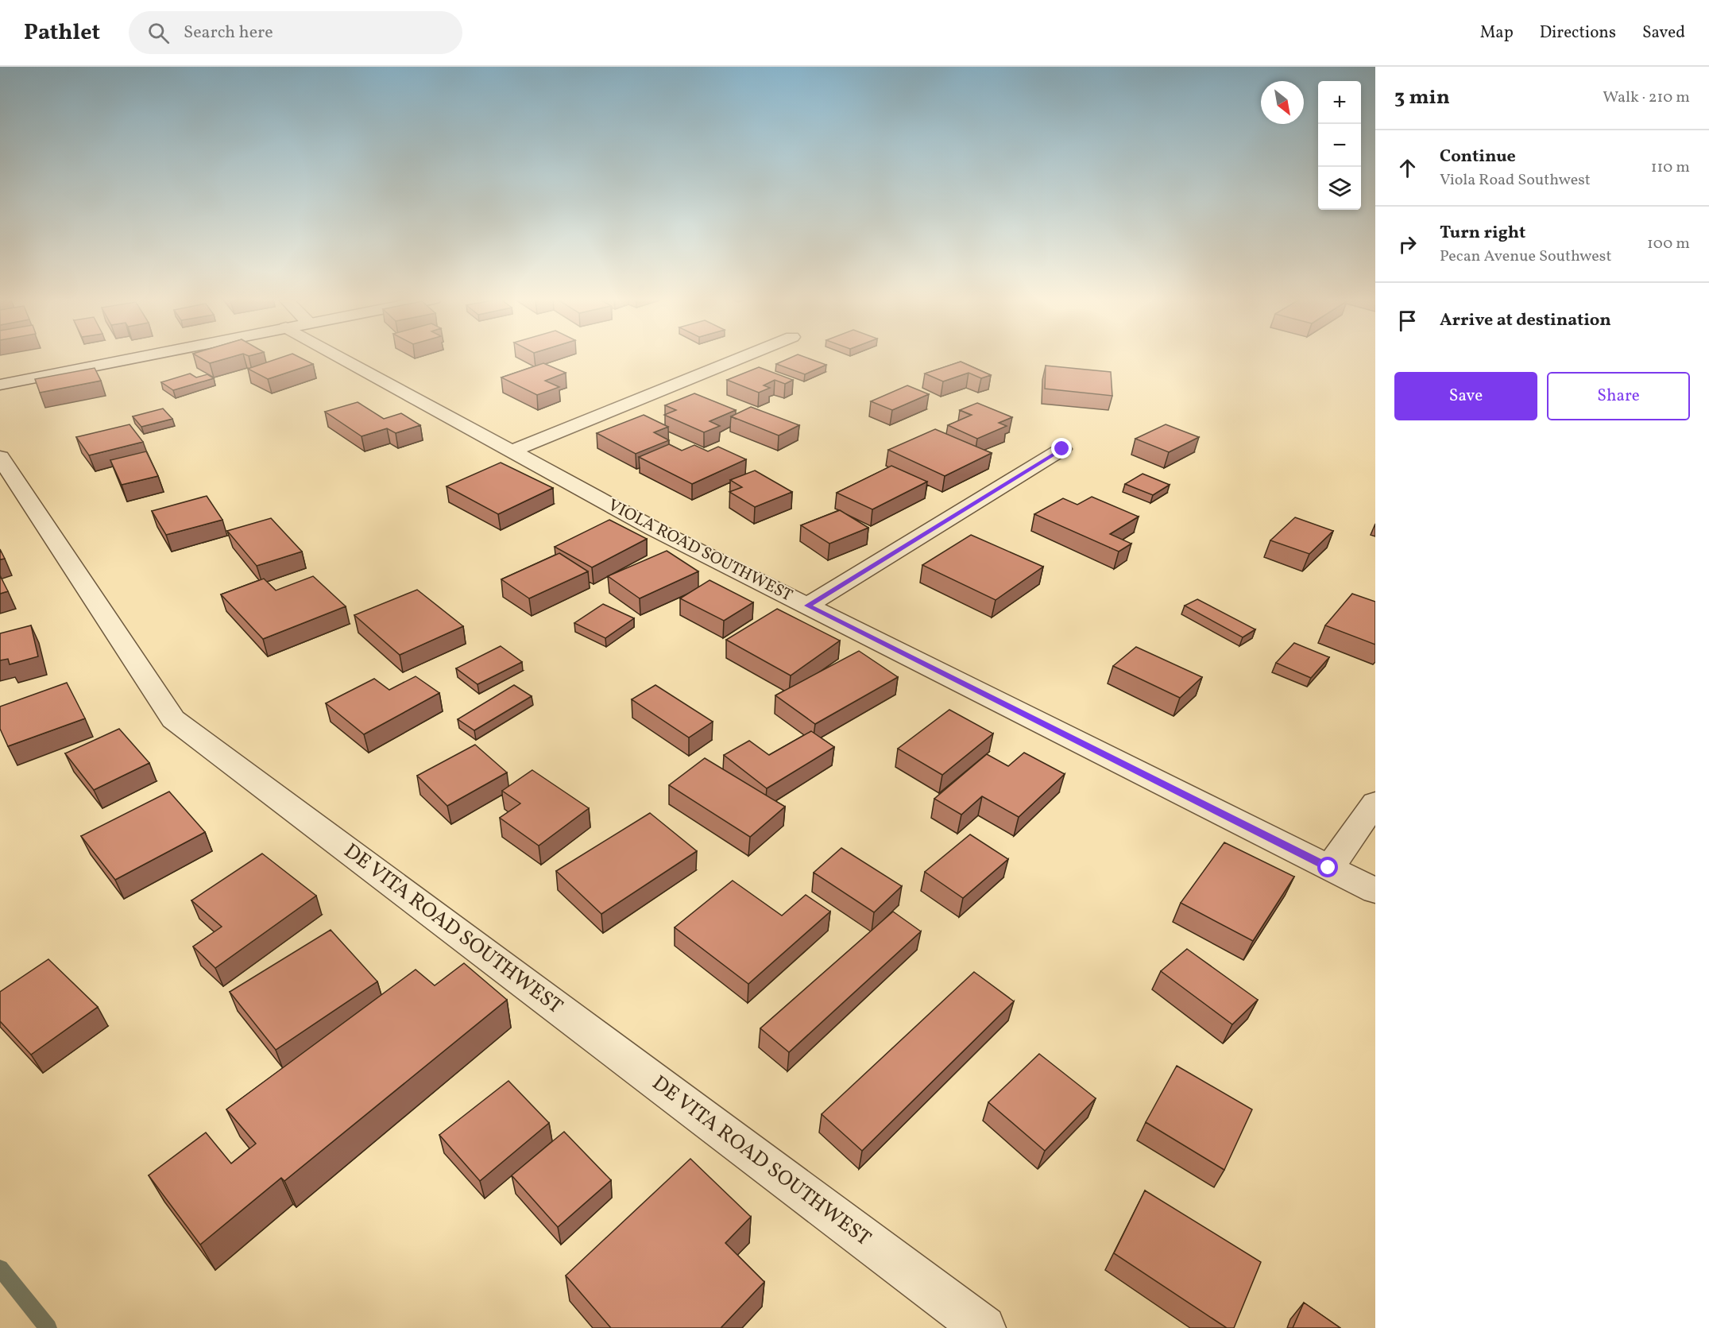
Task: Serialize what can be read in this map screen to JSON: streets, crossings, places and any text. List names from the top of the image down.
{
  "streets": {
    "street": ["VIOLA ROAD SOUTHWEST", "DE VITA ROAD SOUTHWEST"]
  },
  "north": "bottom right",
  "page": {
    "header": "Pathlet",
    "search": "Search here",
    "nav": ["Map", "Directions", "Saved"],
    "heading": ["3 min", "Walk · 210 m"],
    "map_buttons": ["+", "−"],
    "list": [
      ["Continue", "Viola Road Southwest", "110 m"],
      ["Turn right", "Pecan Avenue Southwest", "100 m"],
      "Arrive at destination"
    ],
    "buttons": ["Save", "Share"]
  }
}
